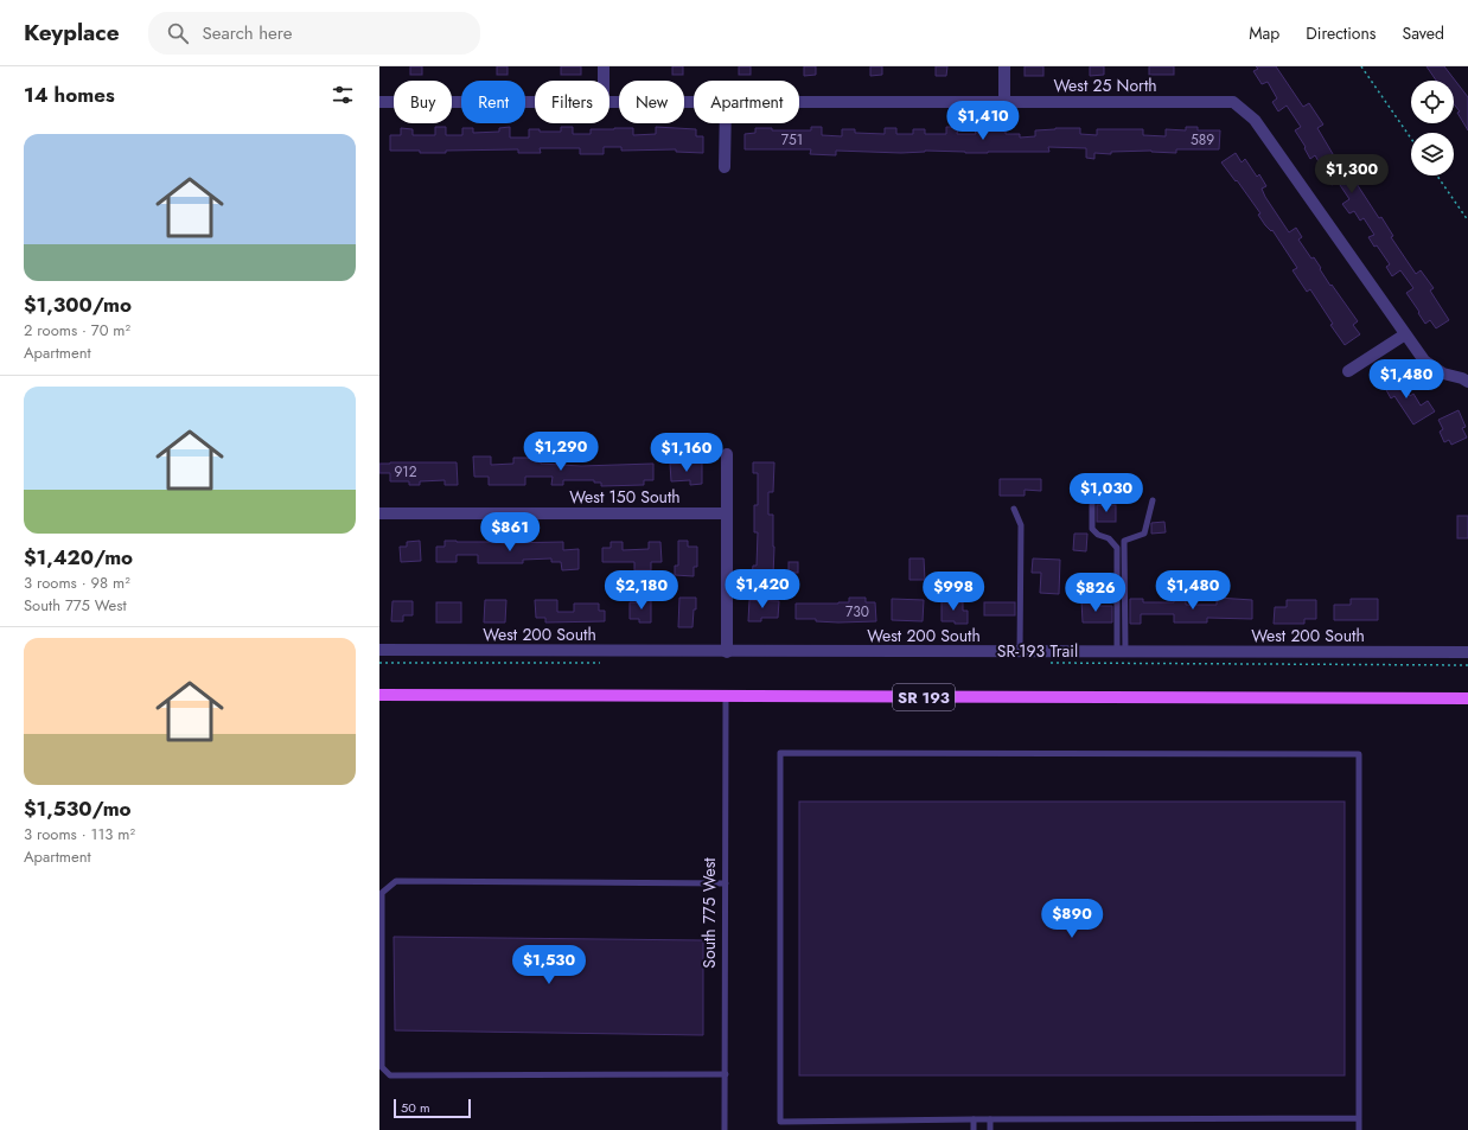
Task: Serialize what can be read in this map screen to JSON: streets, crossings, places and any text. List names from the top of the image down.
{
  "streets": {
    "main road": ["SR 193"],
    "street": ["West 25 North", "West 150 South", "West 200 South"],
    "lane": ["South 775 West"],
    "path": ["SR-193 Trail"]
  },
  "crossings": [
    ["SR 193", "South 775 West"]
  ],
  "house_numbers": [
    "751",
    "589",
    "912",
    "730"
  ],
  "scale_bar": "50 m",
  "page": {
    "header": "Keyplace",
    "search": "Search here",
    "nav": ["Map", "Directions", "Saved"],
    "heading": "14 homes",
    "chip": [
      "Buy",
      "Rent",
      "Filters",
      "New",
      "Apartment"
    ],
    "price": [
      "$1,410",
      "$1,300",
      "$1,480",
      "$1,290",
      "$1,160",
      "$1,030",
      "$861",
      "$1,420",
      "$2,180",
      "$1,480",
      "$998",
      "$826",
      "$890",
      "$1,530"
    ],
    "list": [
      {
        "name": "$1,300/mo",
        "note": "2 rooms · 70 m² · Apartment"
      },
      {
        "name": "$1,420/mo",
        "note": "3 rooms · 98 m² · South 775 West"
      },
      {
        "name": "$1,530/mo",
        "note": "3 rooms · 113 m² · Apartment"
      }
    ],
    "scale": "50 m"
  }
}
